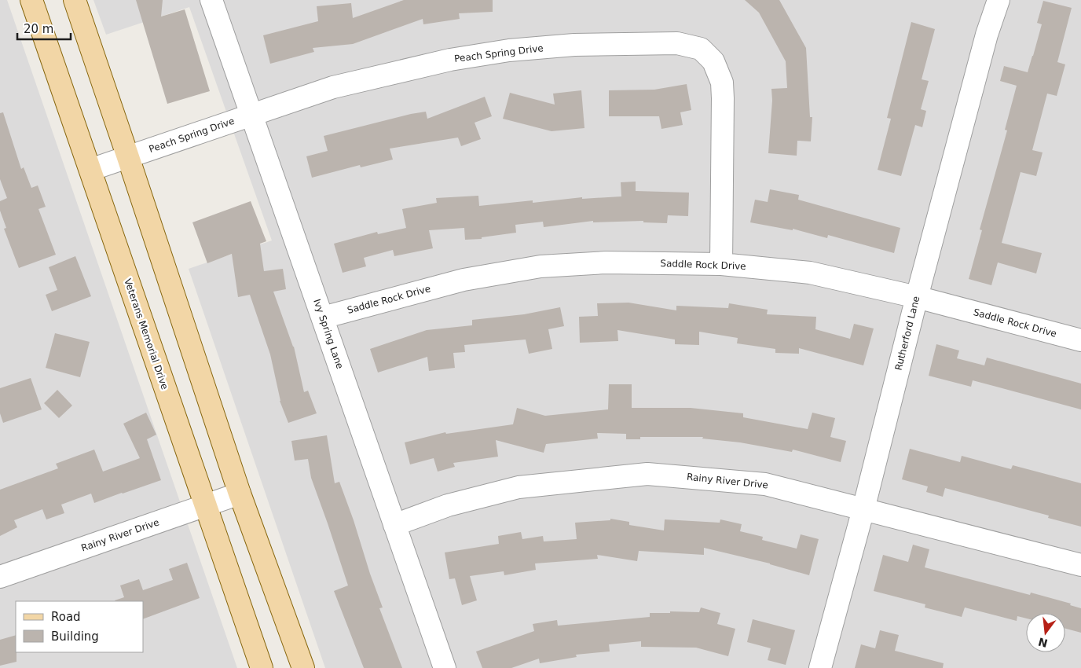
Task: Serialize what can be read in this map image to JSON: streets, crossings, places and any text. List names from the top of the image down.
{
  "streets": {
    "main road": ["Veterans Memorial Drive"],
    "street": [
      "Peach Spring Drive",
      "Saddle Rock Drive",
      "Rutherford Lane",
      "Ivy Spring Lane",
      "Rainy River Drive"
    ]
  },
  "crossings": [
    ["Peach Spring Drive", "Saddle Rock Drive"],
    ["Peach Spring Drive", "Veterans Memorial Drive"],
    ["Peach Spring Drive", "Ivy Spring Lane"],
    ["Saddle Rock Drive", "Rutherford Lane"],
    ["Saddle Rock Drive", "Ivy Spring Lane"],
    ["Rutherford Lane", "Rainy River Drive"],
    ["Veterans Memorial Drive", "Rainy River Drive"],
    ["Ivy Spring Lane", "Rainy River Drive"]
  ],
  "legend": ["Road", "Building"],
  "scale_bar": "20 m",
  "north": "bottom"
}
